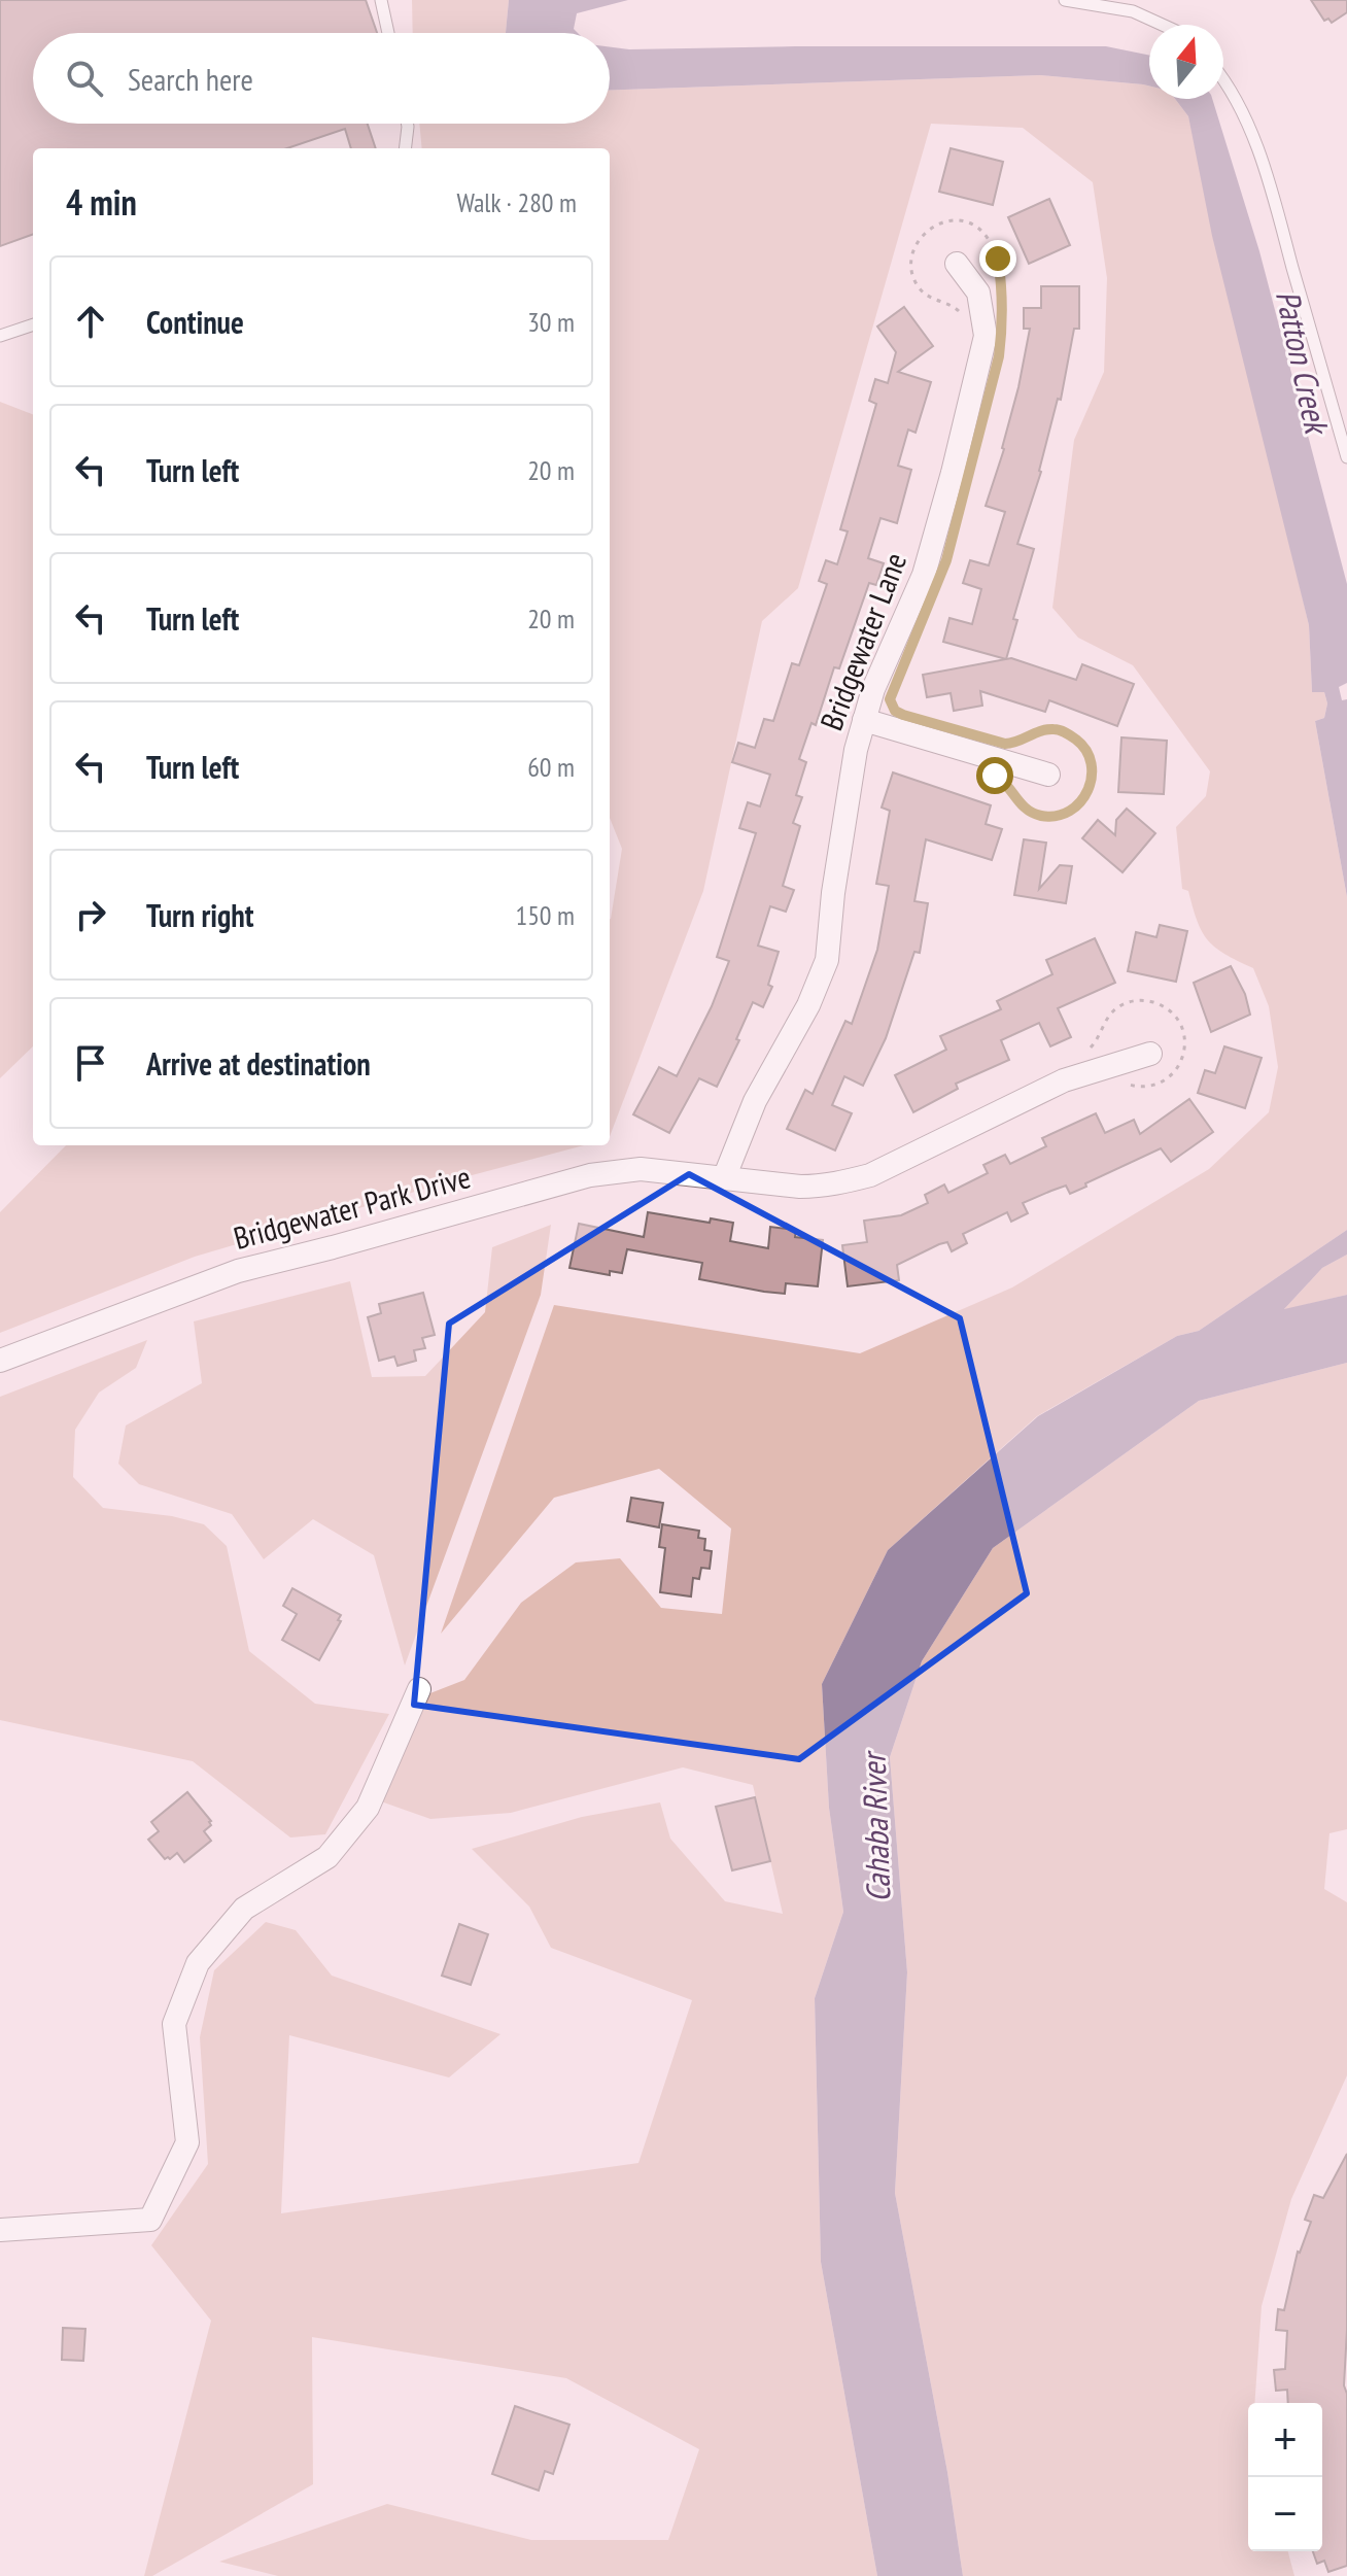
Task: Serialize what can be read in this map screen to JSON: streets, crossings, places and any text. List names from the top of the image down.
{
  "streets": {
    "street": ["Bridgewater Lane", "Bridgewater Park Drive"]
  },
  "crossings": [
    ["Bridgewater Lane", "Bridgewater Park Drive"]
  ],
  "water": ["Patton Creek", "Cahaba River"],
  "north": "top",
  "page": {
    "search": "Search here",
    "heading": ["4 min", "Walk · 280 m"],
    "list": [
      ["Continue", "30 m"],
      ["Turn left", "20 m"],
      ["Turn left", "20 m"],
      ["Turn left", "60 m"],
      ["Turn right", "150 m"],
      "Arrive at destination"
    ],
    "map_buttons": ["+", "−"]
  }
}
